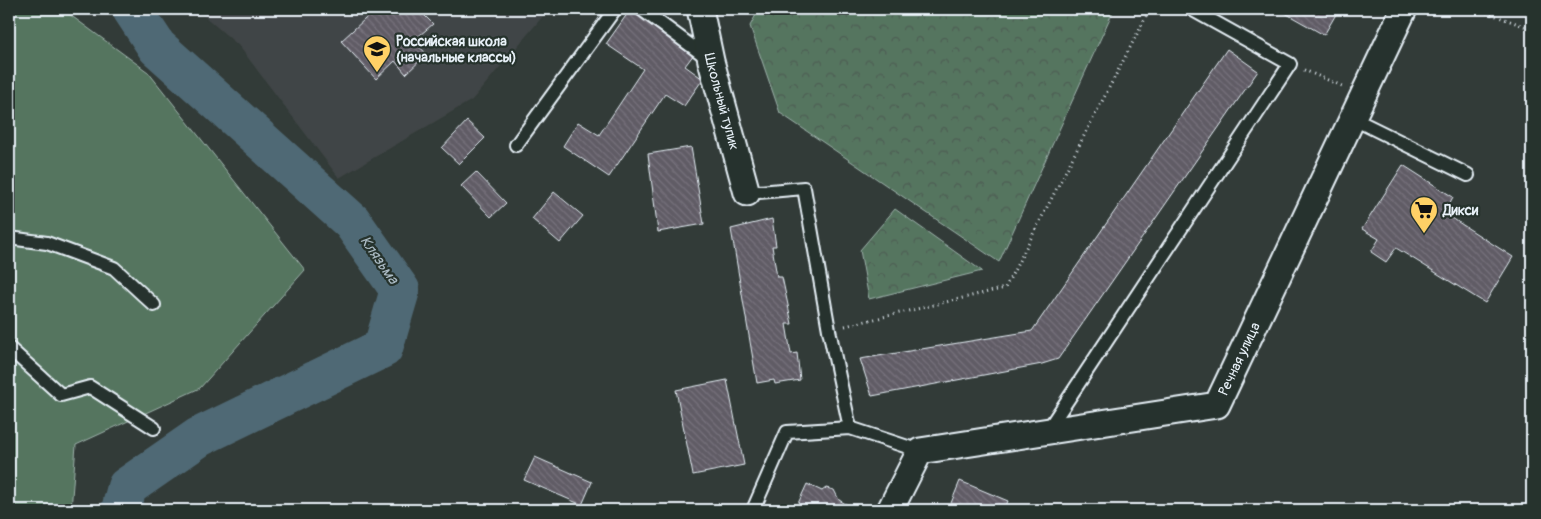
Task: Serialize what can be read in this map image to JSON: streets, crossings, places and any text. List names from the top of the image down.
{
  "streets": {
    "street": ["Школьный тупик", "Речная улица"]
  },
  "water": ["Клязьма"],
  "places": {
    "school or university": ["Российская школа (начальные классы)"],
    "supermarket": ["Дикси"]
  }
}
